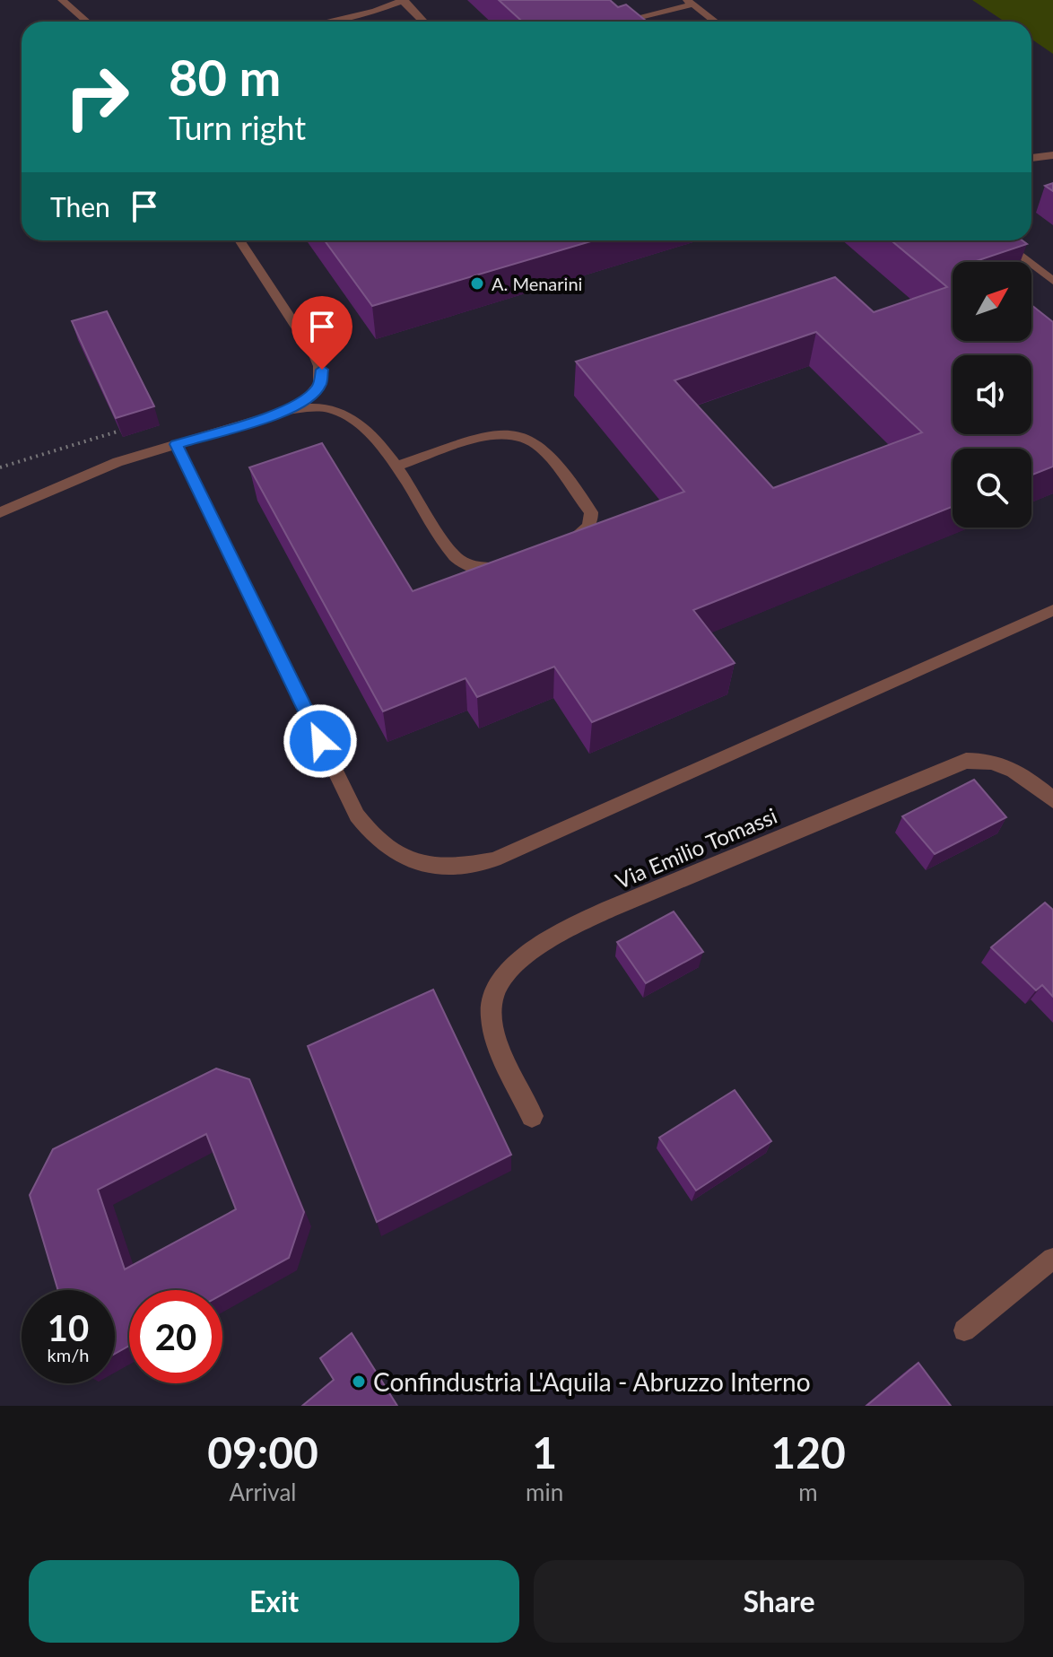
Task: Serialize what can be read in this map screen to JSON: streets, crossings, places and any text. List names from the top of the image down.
{
  "streets": {
    "street": ["Via Emilio Tomassi"]
  },
  "places": ["A. Menarini", "Confindustria L'Aquila - Abruzzo Interno"],
  "north": "top right",
  "page": {
    "turn": ["80 m", "Turn right"],
    "then": "Then",
    "speed": "10 km/h",
    "limit": "20",
    "eta": [
      "09:00",
      "Arrival",
      "1",
      "min",
      "120",
      "m"
    ],
    "buttons": ["Exit", "Share"]
  }
}
